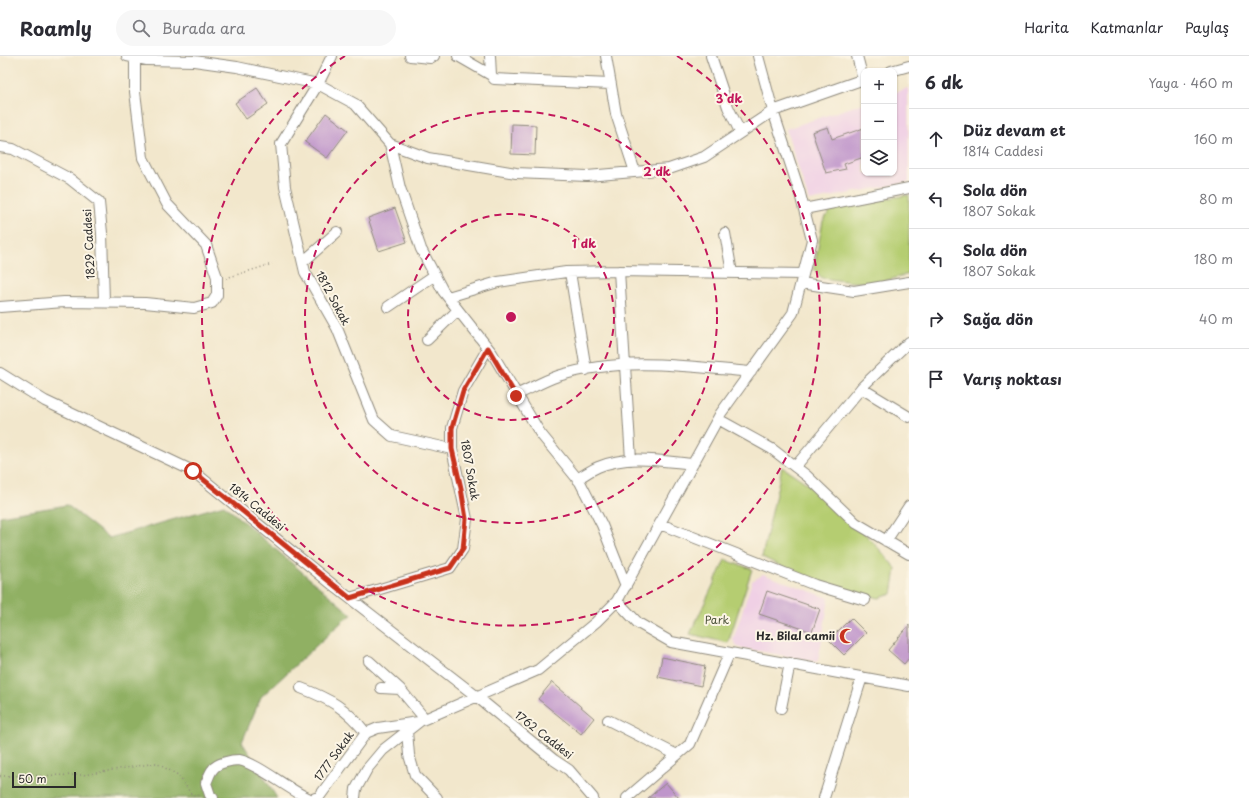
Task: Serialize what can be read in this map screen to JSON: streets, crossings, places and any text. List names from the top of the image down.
{
  "streets": {
    "street": [
      "1829 Caddesi",
      "1812 Sokak",
      "1807 Sokak",
      "1814 Caddesi",
      "1762 Caddesi",
      "1777 Sokak"
    ]
  },
  "crossings": [
    ["1812 Sokak", "1807 Sokak"],
    ["1807 Sokak", "1814 Caddesi"],
    ["1814 Caddesi", "1762 Caddesi"]
  ],
  "parks": ["Park"],
  "places": {
    "mosque": ["Hz. Bilal camii"]
  },
  "scale_bar": "50 m",
  "page": {
    "header": "Roamly",
    "search": "Burada ara",
    "nav": ["Harita", "Katmanlar", "Paylaş"],
    "heading": ["6 dk", "Yaya · 460 m"],
    "map_buttons": ["+", "−"],
    "list": [
      ["Düz devam et", "1814 Caddesi", "160 m"],
      ["Sola dön", "1807 Sokak", "80 m"],
      ["Sola dön", "1807 Sokak", "180 m"],
      ["Sağa dön", "40 m"],
      "Varış noktası"
    ],
    "scale": "50 m"
  },
  "rings": ["3 dk", "2 dk", "1 dk"]
}
